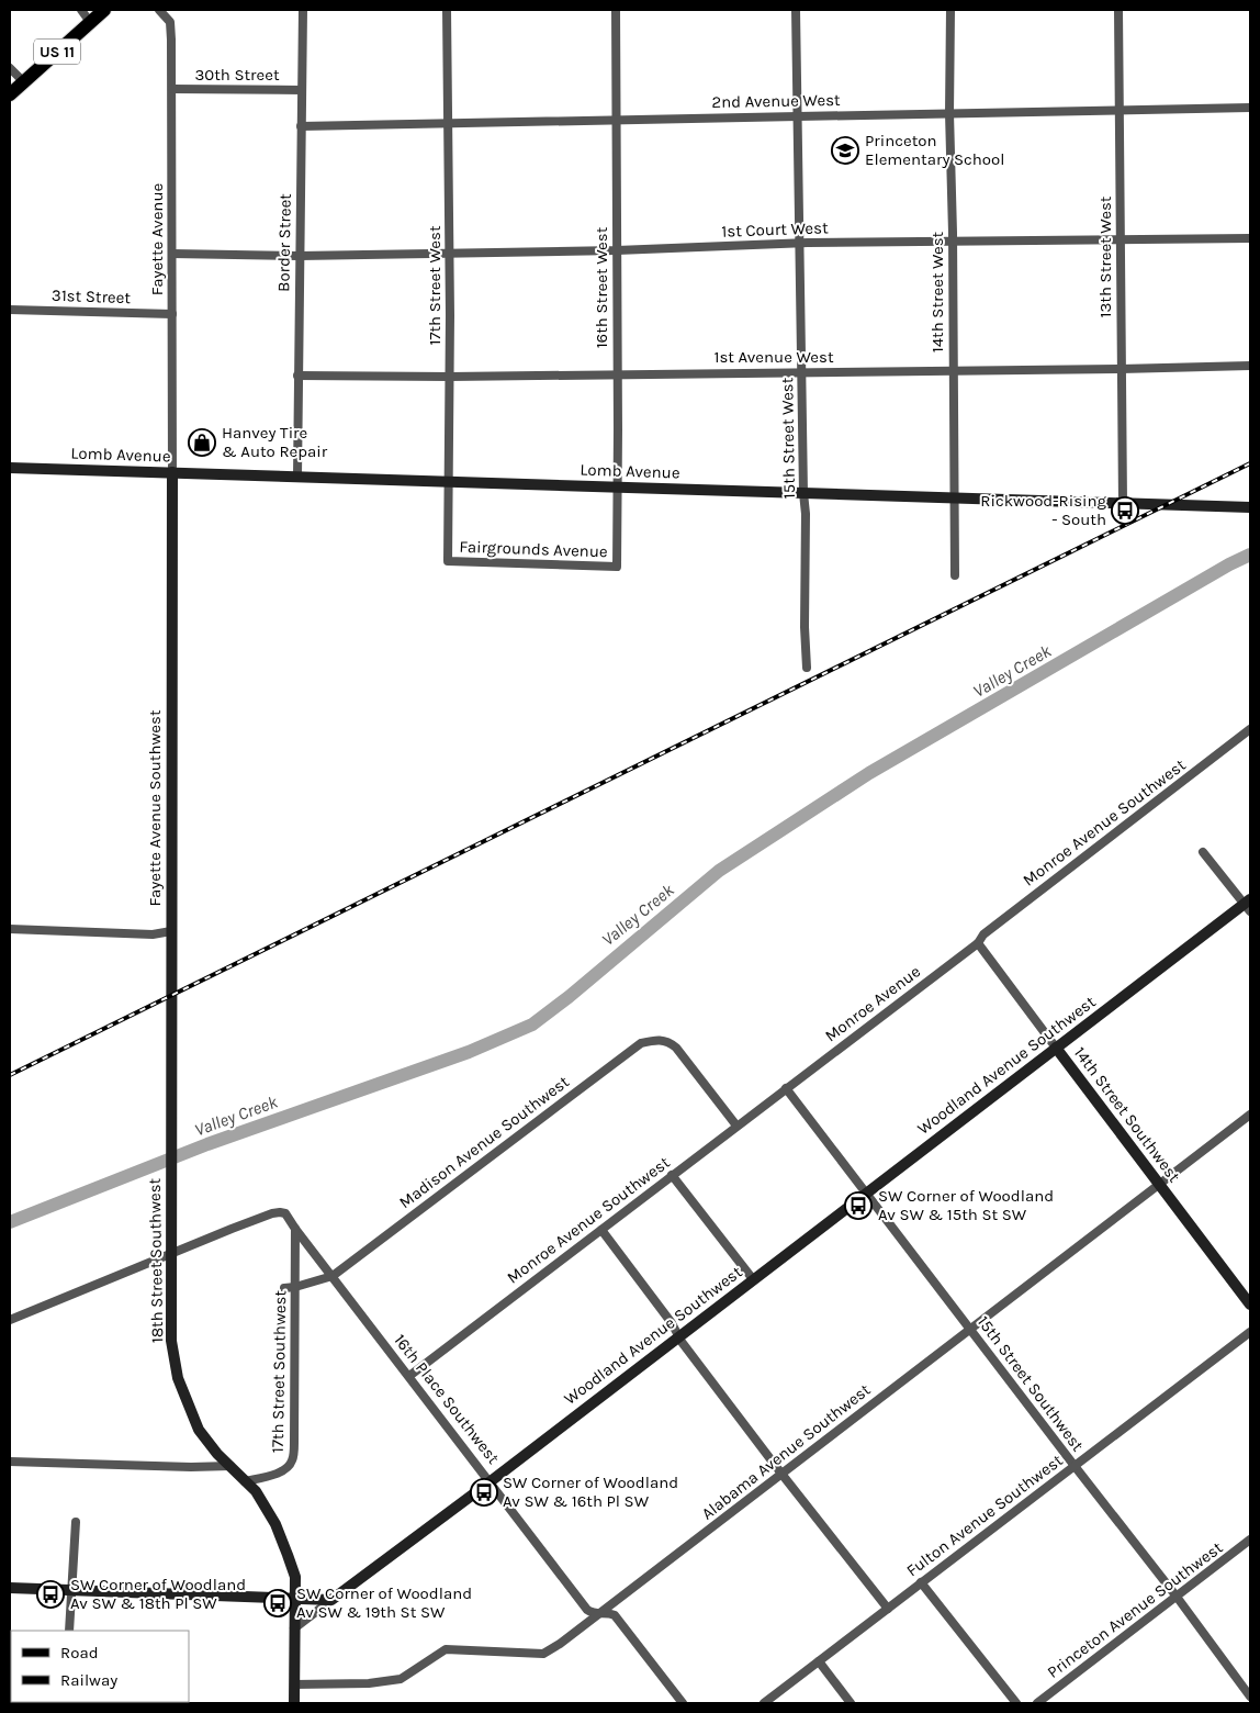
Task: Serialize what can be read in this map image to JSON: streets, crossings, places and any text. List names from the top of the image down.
{
  "streets": {
    "main road": ["US 11"],
    "street": [
      "30th Street",
      "2nd Avenue West",
      "1st Court West",
      "Fayette Avenue",
      "Border Street",
      "13th Street West",
      "17th Street West",
      "16th Street West",
      "14th Street West",
      "31st Street",
      "1st Avenue West",
      "15th Street West",
      "Lomb Avenue",
      "Fairgrounds Avenue",
      "Fayette Avenue Southwest",
      "Monroe Avenue Southwest",
      "Monroe Avenue",
      "Woodland Avenue Southwest",
      "14th Street Southwest",
      "Madison Avenue Southwest",
      "18th Street Southwest",
      "17th Street Southwest",
      "15th Street Southwest",
      "16th Place Southwest",
      "Alabama Avenue Southwest",
      "Fulton Avenue Southwest",
      "Princeton Avenue Southwest"
    ]
  },
  "crossings": [
    ["30th Street", "Fayette Avenue"],
    ["30th Street", "Border Street"],
    ["2nd Avenue West", "Border Street"],
    ["2nd Avenue West", "13th Street West"],
    ["2nd Avenue West", "17th Street West"],
    ["2nd Avenue West", "16th Street West"],
    ["2nd Avenue West", "14th Street West"],
    ["2nd Avenue West", "15th Street West"],
    ["1st Court West", "Border Street"],
    ["1st Court West", "13th Street West"],
    ["1st Court West", "17th Street West"],
    ["1st Court West", "16th Street West"],
    ["1st Court West", "14th Street West"],
    ["1st Court West", "15th Street West"],
    ["Fayette Avenue", "31st Street"],
    ["Fayette Avenue", "Lomb Avenue"],
    ["Fayette Avenue", "Fayette Avenue Southwest"],
    ["Border Street", "1st Avenue West"],
    ["Border Street", "Lomb Avenue"],
    ["13th Street West", "1st Avenue West"],
    ["13th Street West", "Lomb Avenue"],
    ["17th Street West", "1st Avenue West"],
    ["17th Street West", "Lomb Avenue"],
    ["17th Street West", "Fairgrounds Avenue"],
    ["16th Street West", "1st Avenue West"],
    ["16th Street West", "Lomb Avenue"],
    ["16th Street West", "Fairgrounds Avenue"],
    ["14th Street West", "1st Avenue West"],
    ["14th Street West", "Lomb Avenue"],
    ["1st Avenue West", "15th Street West"],
    ["15th Street West", "Lomb Avenue"],
    ["Lomb Avenue", "Fayette Avenue Southwest"],
    ["Fayette Avenue Southwest", "18th Street Southwest"],
    ["Monroe Avenue Southwest", "Monroe Avenue"],
    ["Monroe Avenue Southwest", "14th Street Southwest"],
    ["Monroe Avenue Southwest", "Madison Avenue Southwest"],
    ["Monroe Avenue Southwest", "15th Street Southwest"],
    ["Monroe Avenue Southwest", "16th Place Southwest"],
    ["Monroe Avenue", "14th Street Southwest"],
    ["Monroe Avenue", "15th Street Southwest"],
    ["Woodland Avenue Southwest", "14th Street Southwest"],
    ["Woodland Avenue Southwest", "15th Street Southwest"],
    ["Woodland Avenue Southwest", "16th Place Southwest"],
    ["14th Street Southwest", "Alabama Avenue Southwest"],
    ["Madison Avenue Southwest", "16th Place Southwest"],
    ["18th Street Southwest", "17th Street Southwest"],
    ["18th Street Southwest", "Alabama Avenue Southwest"],
    ["17th Street Southwest", "16th Place Southwest"],
    ["15th Street Southwest", "Alabama Avenue Southwest"],
    ["15th Street Southwest", "Fulton Avenue Southwest"],
    ["15th Street Southwest", "Princeton Avenue Southwest"],
    ["16th Place Southwest", "Alabama Avenue Southwest"]
  ],
  "water": ["Valley Creek"],
  "places": {
    "school or university": ["Princeton Elementary School"],
    "shop": ["Hanvey Tire & Auto Repair"],
    "bus stop": [
      "Rickwood-Rising - South",
      "SW Corner of Woodland Av SW & 15th St SW",
      "SW Corner of Woodland Av SW & 16th Pl SW",
      "SW Corner of Woodland Av SW & 18th Pl SW",
      "SW Corner of Woodland Av SW & 19th St SW"
    ]
  },
  "legend": ["Road", "Railway"]
}
